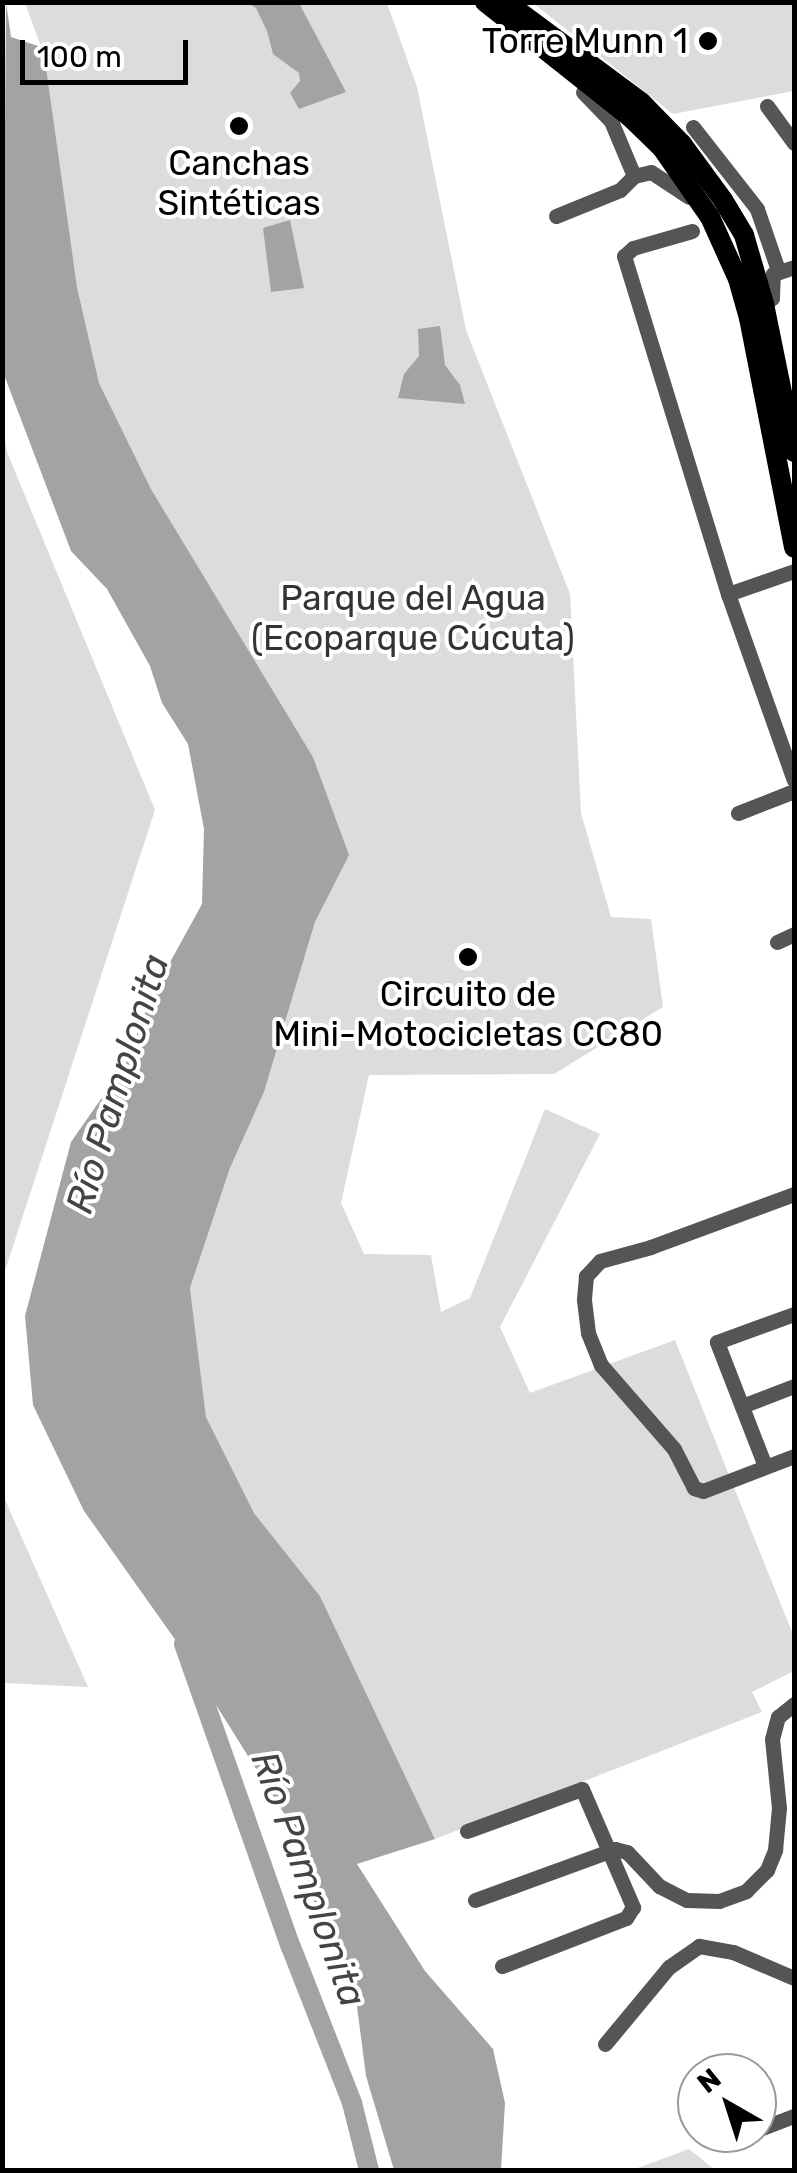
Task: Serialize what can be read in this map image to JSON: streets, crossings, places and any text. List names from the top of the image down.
{
  "water": ["Río Pamplonita"],
  "parks": ["Parque del Agua (Ecoparque Cúcuta)"],
  "places": ["Torre Munn 1", "Canchas Sintéticas", "Circuito de Mini-Motocicletas CC80"],
  "scale_bar": "100 m",
  "north": "top left"
}
